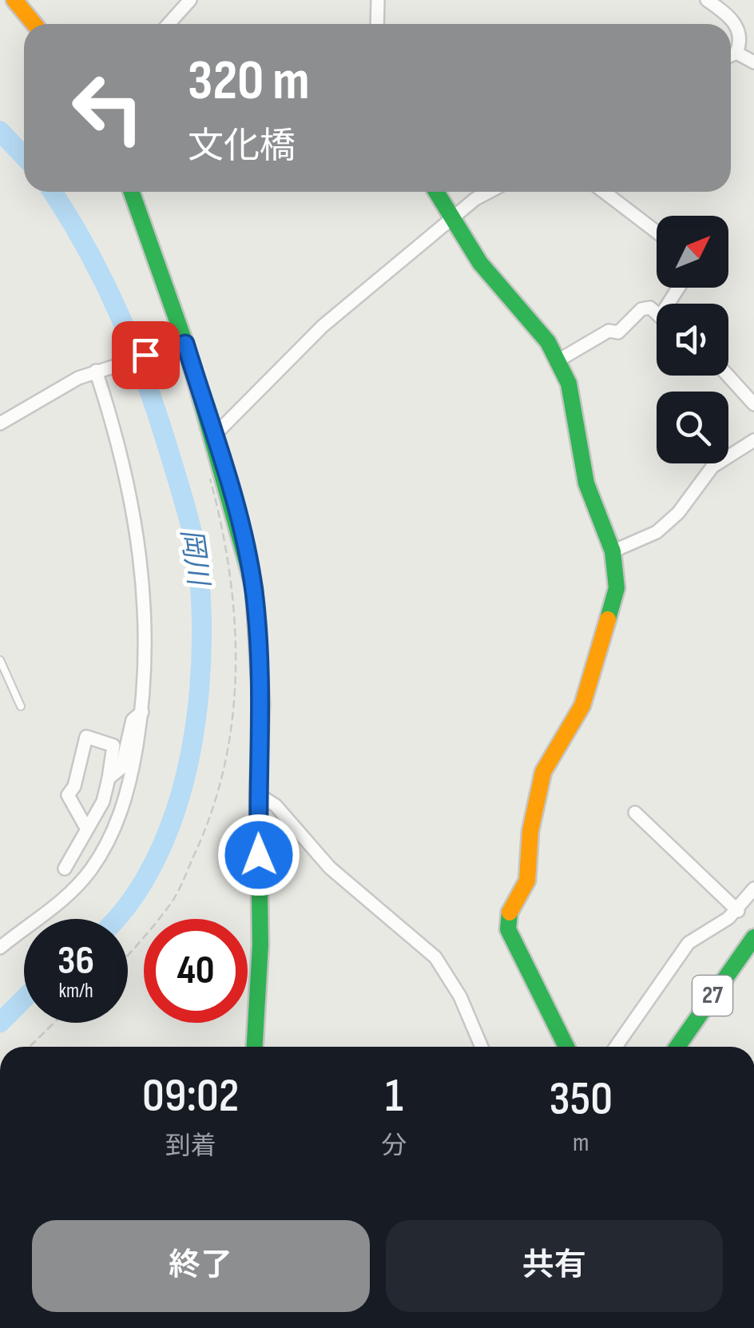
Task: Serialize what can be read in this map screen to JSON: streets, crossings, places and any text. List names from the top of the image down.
{
  "streets": {
    "street": ["27"]
  },
  "water": ["岡川"],
  "north": "top right",
  "page": {
    "turn": ["320 m", "文化橋"],
    "speed": "36 km/h",
    "limit": "40",
    "eta": [
      "09:02",
      "到着",
      "1",
      "分",
      "350",
      "m"
    ],
    "buttons": ["終了", "共有"]
  }
}
